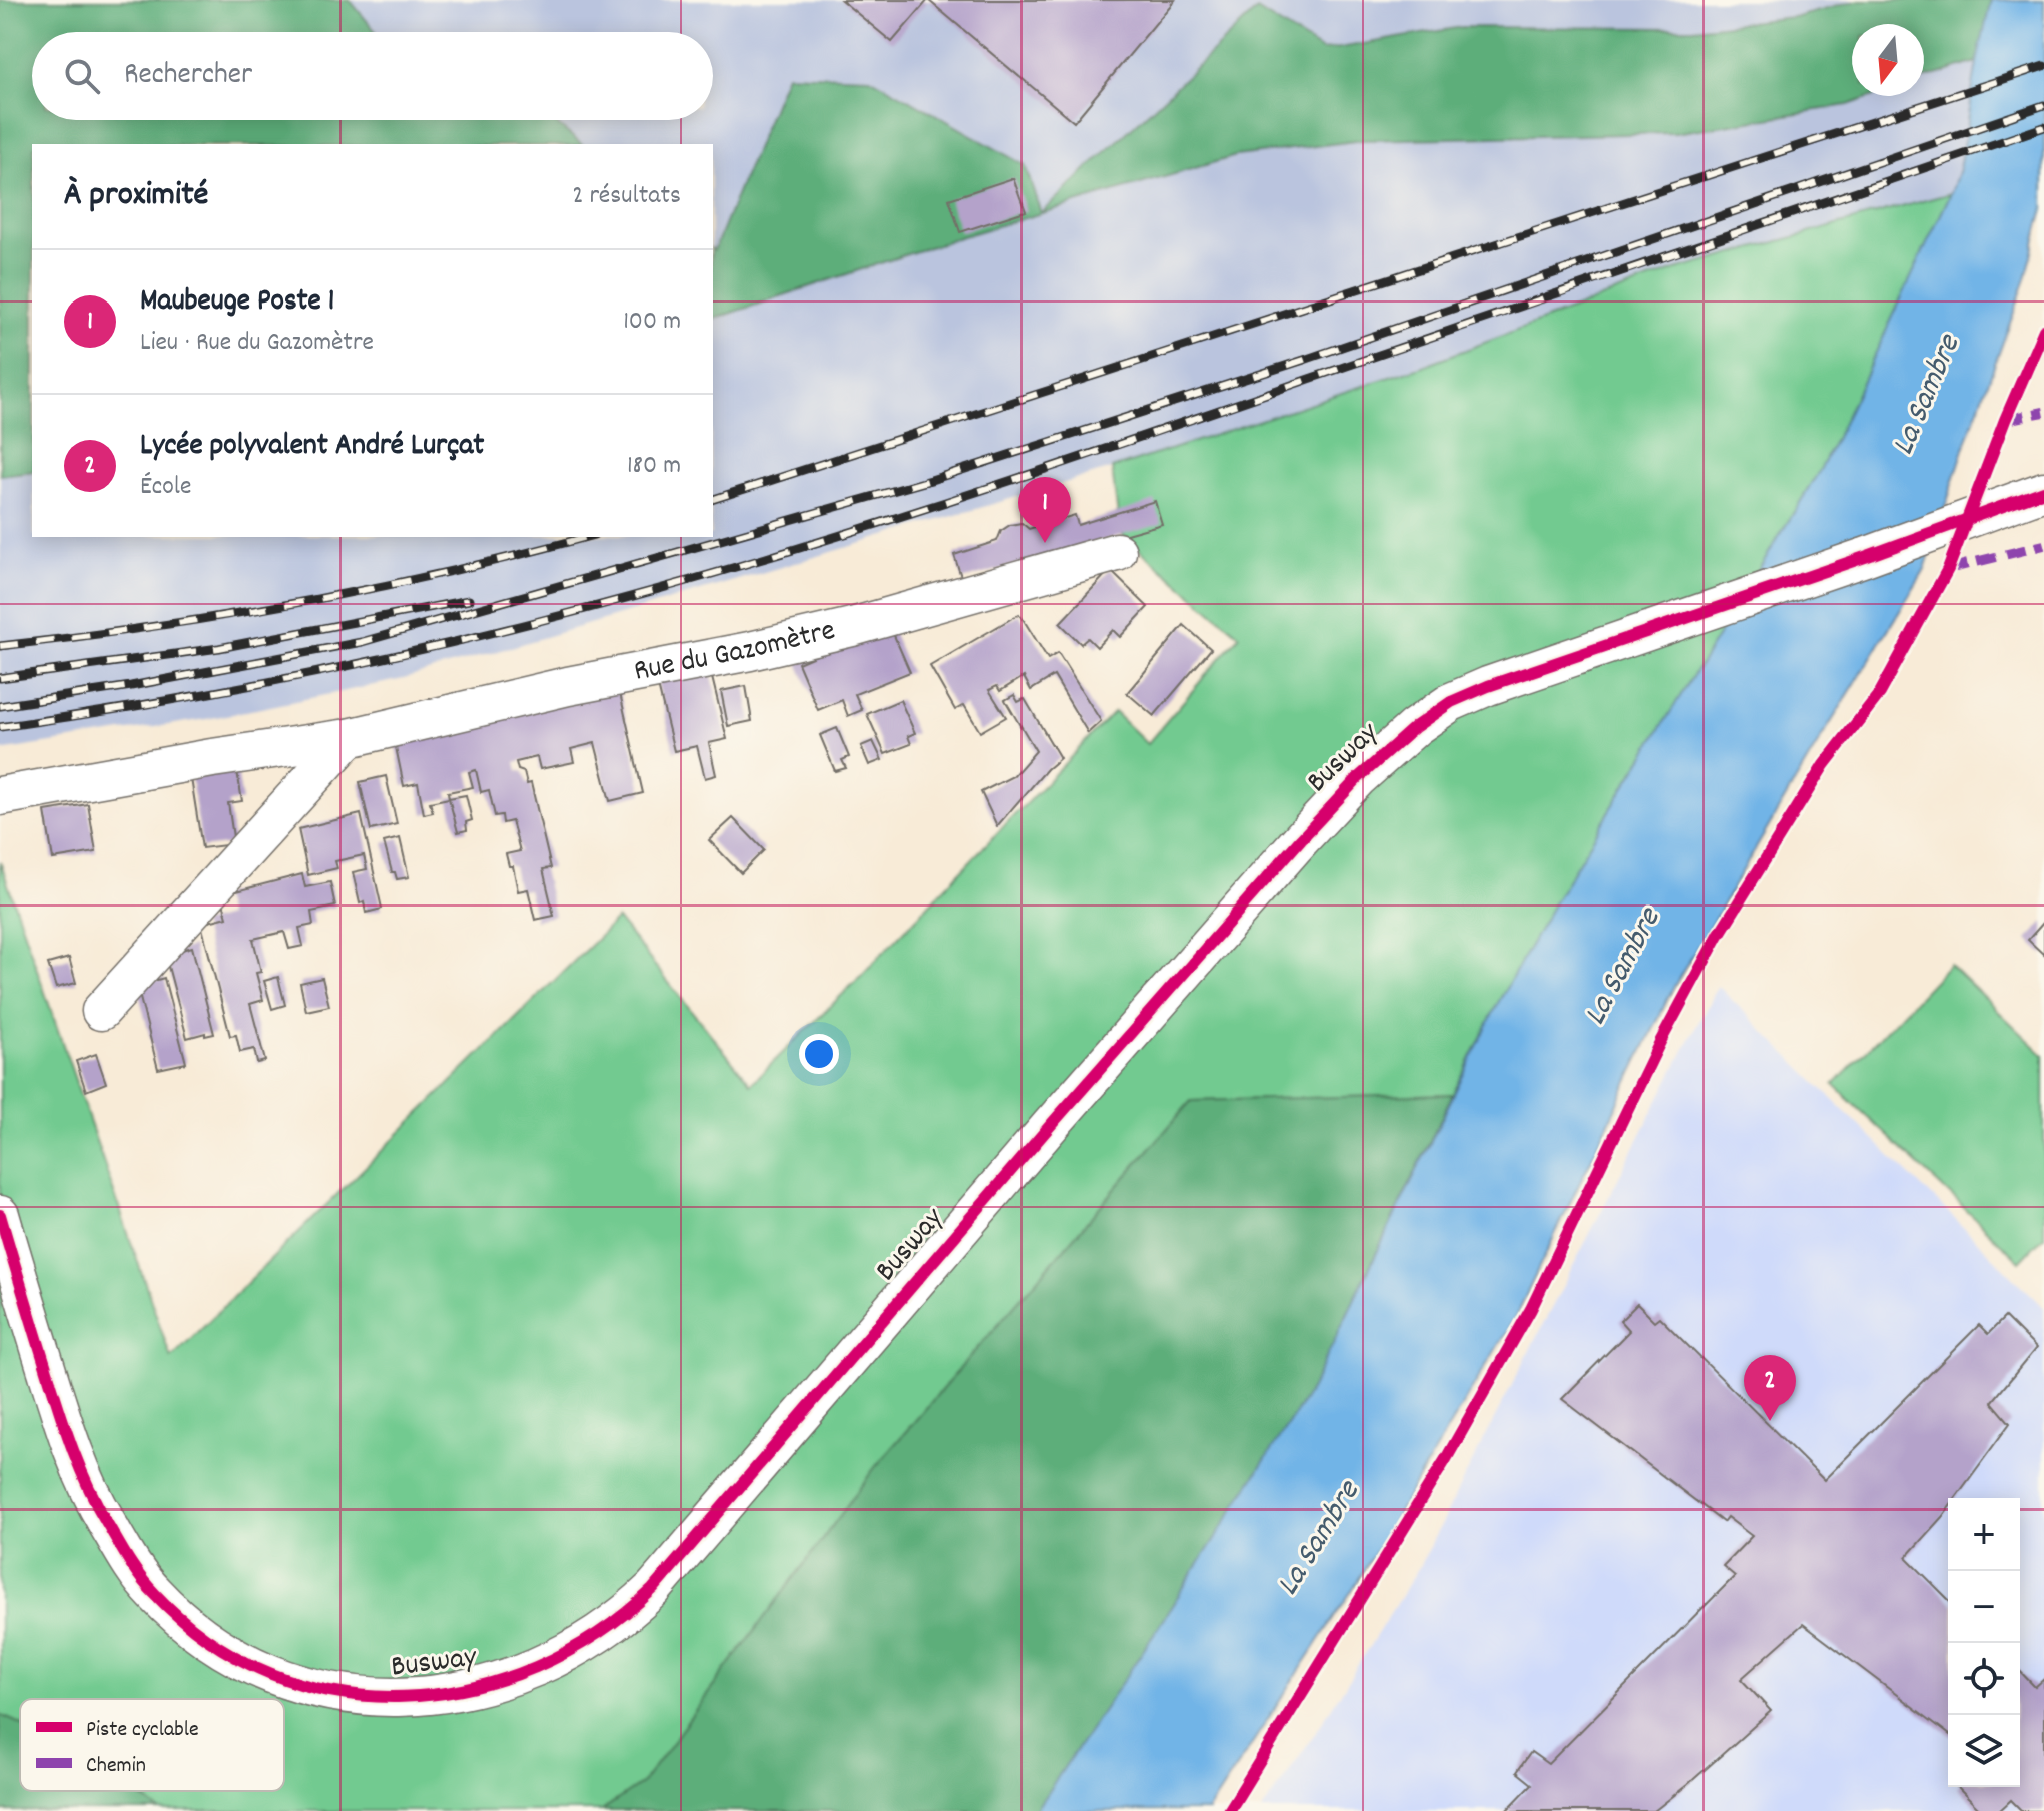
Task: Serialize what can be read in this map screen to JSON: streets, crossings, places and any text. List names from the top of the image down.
{
  "streets": {
    "street": ["Rue du Gazomètre", "Busway"]
  },
  "water": ["La Sambre"],
  "legend": ["Piste cyclable", "Chemin"],
  "north": "bottom",
  "page": {
    "search": "Rechercher",
    "heading": ["À proximité", "2 résultats"],
    "list": [
      {
        "mark": "1",
        "name": "Maubeuge Poste 1",
        "note": "Lieu · Rue du Gazomètre",
        "value": "100 m"
      },
      {
        "mark": "2",
        "name": "Lycée polyvalent André Lurçat",
        "note": "École",
        "value": "180 m"
      }
    ],
    "pins": ["1", "2"],
    "map_buttons": ["+", "−"]
  }
}
